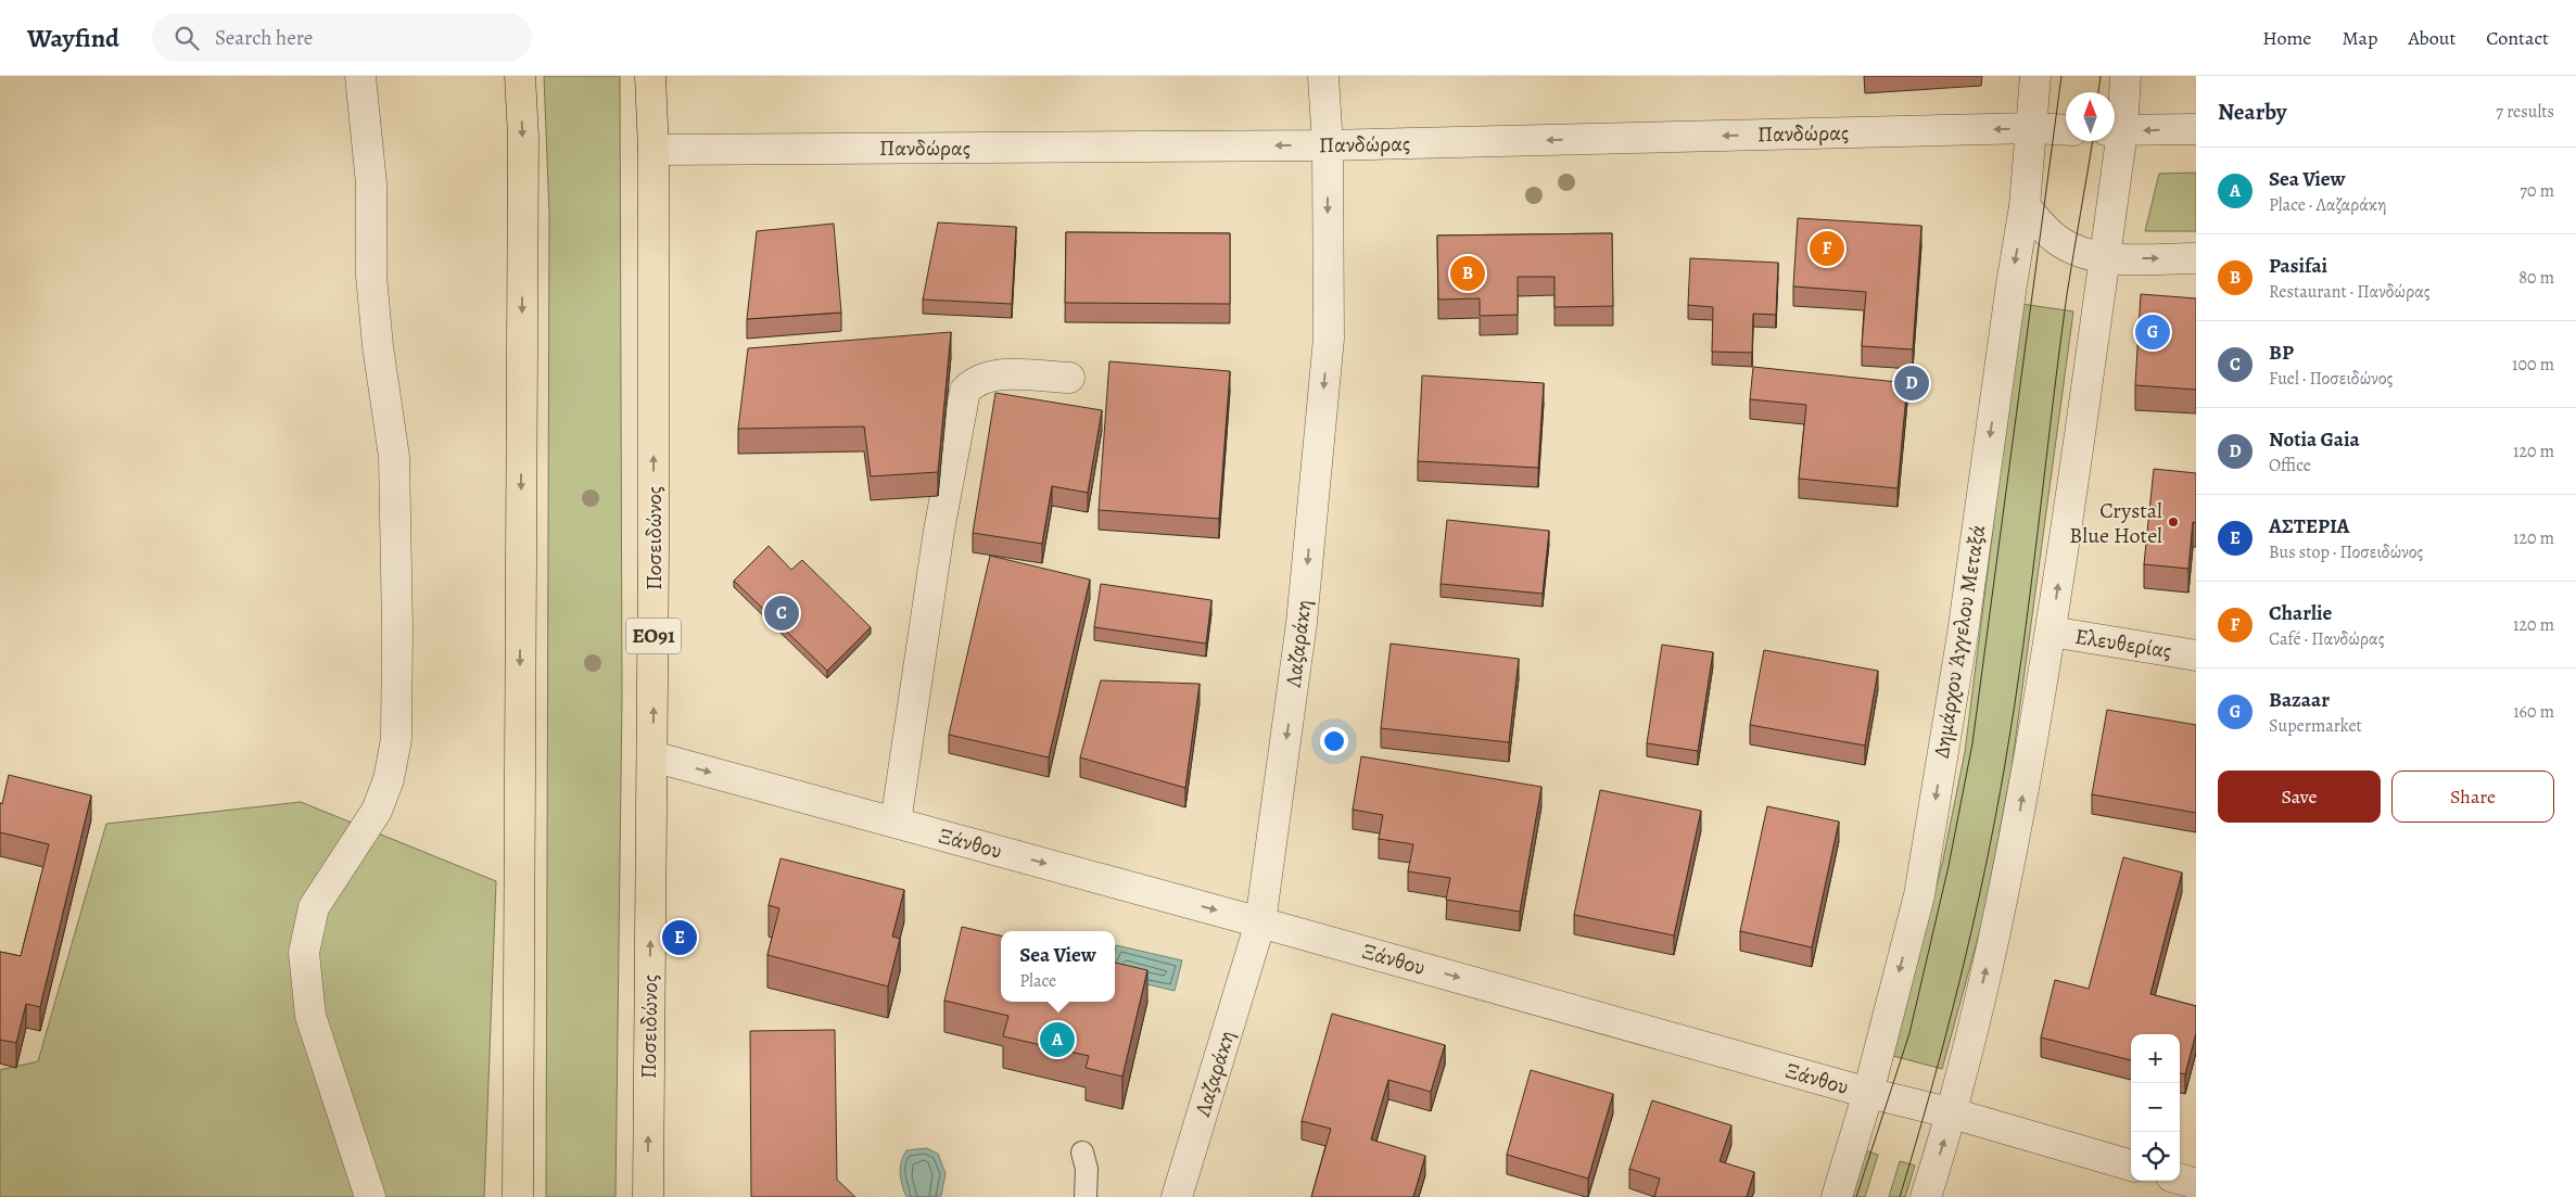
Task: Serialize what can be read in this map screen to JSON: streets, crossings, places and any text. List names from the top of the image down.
{
  "streets": {
    "highway": ["Ποσειδώνος", "ΕΟ91"],
    "street": [
      "Πανδώρας",
      "Δημάρχου Άγγελου Μεταξά",
      "Λαζαράκη",
      "Ελευθερίας",
      "Ξάνθου"
    ]
  },
  "crossings": [
    ["Πανδώρας", "Ποσειδώνος"],
    ["Πανδώρας", "Δημάρχου Άγγελου Μεταξά"],
    ["Πανδώρας", "Λαζαράκη"],
    ["Ποσειδώνος", "Ξάνθου"],
    ["Δημάρχου Άγγελου Μεταξά", "Ξάνθου"],
    ["Λαζαράκη", "Ξάνθου"]
  ],
  "one_way": ["Πανδώρας", "Λαζαράκη", "Ξάνθου"],
  "places": ["Crystal Blue Hotel"],
  "north": "top",
  "page": {
    "header": "Wayfind",
    "search": "Search here",
    "nav": [
      "Home",
      "Map",
      "About",
      "Contact"
    ],
    "heading": ["Nearby", "7 results"],
    "list": [
      {
        "mark": "A",
        "name": "Sea View",
        "note": "Place · Λαζαράκη",
        "value": "70 m"
      },
      {
        "mark": "B",
        "name": "Pasifai",
        "note": "Restaurant · Πανδώρας",
        "value": "80 m"
      },
      {
        "mark": "C",
        "name": "BP",
        "note": "Fuel · Ποσειδώνος",
        "value": "100 m"
      },
      {
        "mark": "D",
        "name": "Notia Gaia",
        "note": "Office",
        "value": "120 m"
      },
      {
        "mark": "E",
        "name": "ΑΣΤΕΡΙΑ",
        "note": "Bus stop · Ποσειδώνος",
        "value": "120 m"
      },
      {
        "mark": "F",
        "name": "Charlie",
        "note": "Café · Πανδώρας",
        "value": "120 m"
      },
      {
        "mark": "G",
        "name": "Bazaar",
        "note": "Supermarket",
        "value": "160 m"
      }
    ],
    "pins": [
      "F",
      "B",
      "G",
      "D",
      "C",
      "E",
      "A"
    ],
    "buttons": ["Save", "Share"],
    "popup": ["Sea View", "Place"],
    "map_buttons": ["+", "−"]
  }
}
